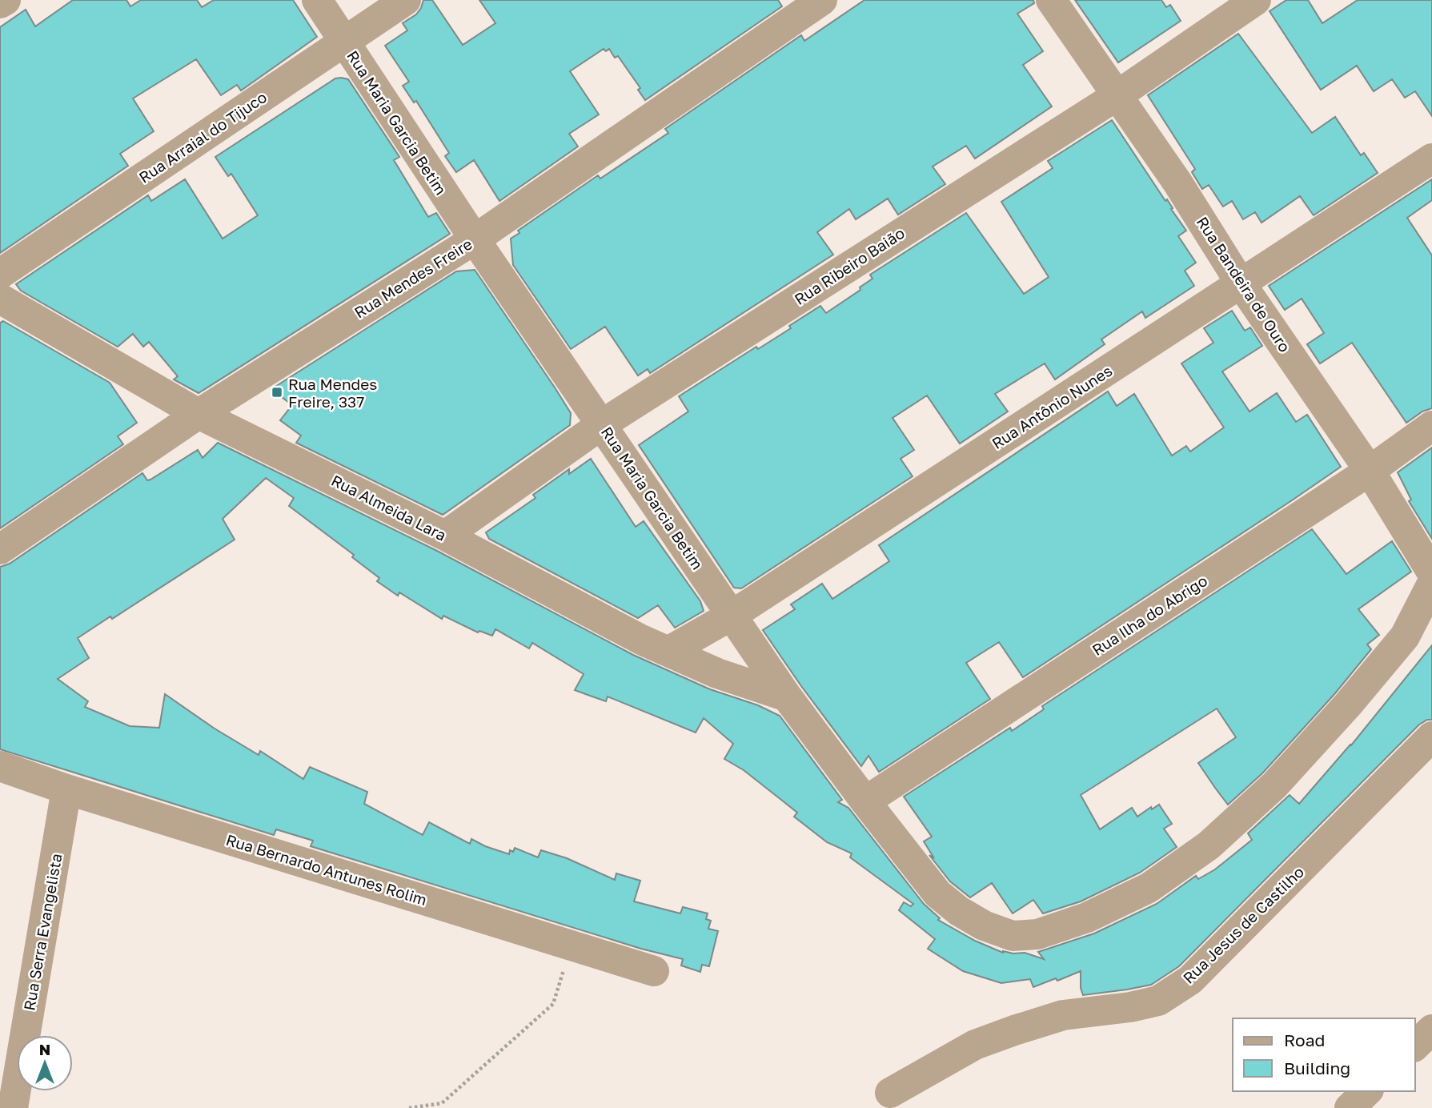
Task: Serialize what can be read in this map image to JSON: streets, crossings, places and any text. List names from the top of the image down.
{
  "streets": {
    "street": [
      "Rua Maria Garcia Betim",
      "Rua Arraial do Tijuco",
      "Rua Ribeiro Baião",
      "Rua Mendes Freire",
      "Rua Bandeira de Ouro",
      "Rua Antônio Nunes",
      "Rua Almeida Lara",
      "Rua Ilha do Abrigo",
      "Rua Bernardo Antunes Rolim",
      "Rua Jesus de Castilho",
      "Rua Serra Evangelista"
    ]
  },
  "crossings": [
    ["Rua Maria Garcia Betim", "Rua Arraial do Tijuco"],
    ["Rua Maria Garcia Betim", "Rua Ribeiro Baião"],
    ["Rua Maria Garcia Betim", "Rua Mendes Freire"],
    ["Rua Maria Garcia Betim", "Rua Antônio Nunes"],
    ["Rua Maria Garcia Betim", "Rua Almeida Lara"],
    ["Rua Maria Garcia Betim", "Rua Ilha do Abrigo"],
    ["Rua Ribeiro Baião", "Rua Bandeira de Ouro"],
    ["Rua Ribeiro Baião", "Rua Almeida Lara"],
    ["Rua Mendes Freire", "Rua Almeida Lara"],
    ["Rua Bandeira de Ouro", "Rua Antônio Nunes"],
    ["Rua Bandeira de Ouro", "Rua Ilha do Abrigo"],
    ["Rua Antônio Nunes", "Rua Almeida Lara"],
    ["Rua Bernardo Antunes Rolim", "Rua Serra Evangelista"]
  ],
  "places": {
    "transit": ["Rua Mendes Freire, 337"]
  },
  "legend": ["Road", "Building"],
  "north": "top"
}
